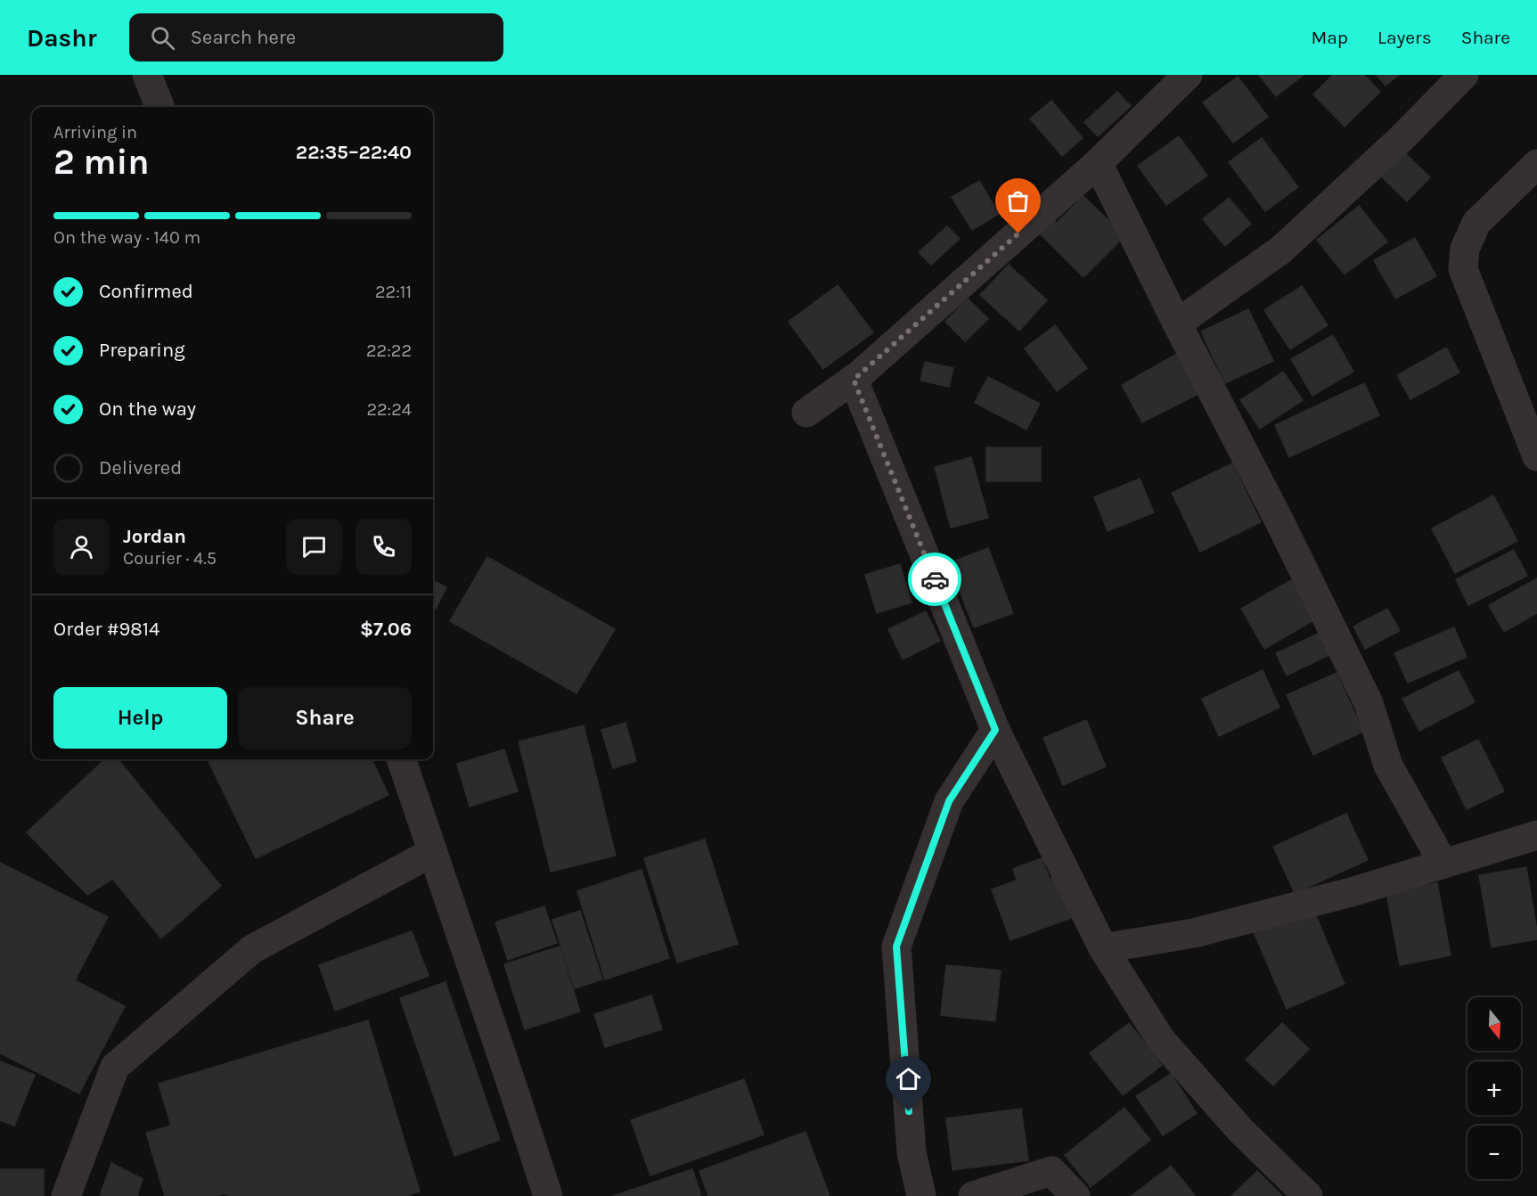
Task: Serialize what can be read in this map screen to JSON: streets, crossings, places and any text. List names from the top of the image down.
{
  "north": "bottom",
  "page": {
    "header": "Dashr",
    "search": "Search here",
    "nav": ["Map", "Layers", "Share"],
    "heading": ["2 min", "Arriving in", "22:35–22:40"],
    "panel": [
      "Jordan",
      "Courier · 4.5",
      "Order #9814",
      "$7.06"
    ],
    "bar": "On the way · 140 m",
    "list": [
      ["Confirmed", "22:11"],
      ["Preparing", "22:22"],
      ["On the way", "22:24"],
      "Delivered"
    ],
    "buttons": ["Help", "Share"],
    "map_buttons": ["+", "−"]
  }
}
